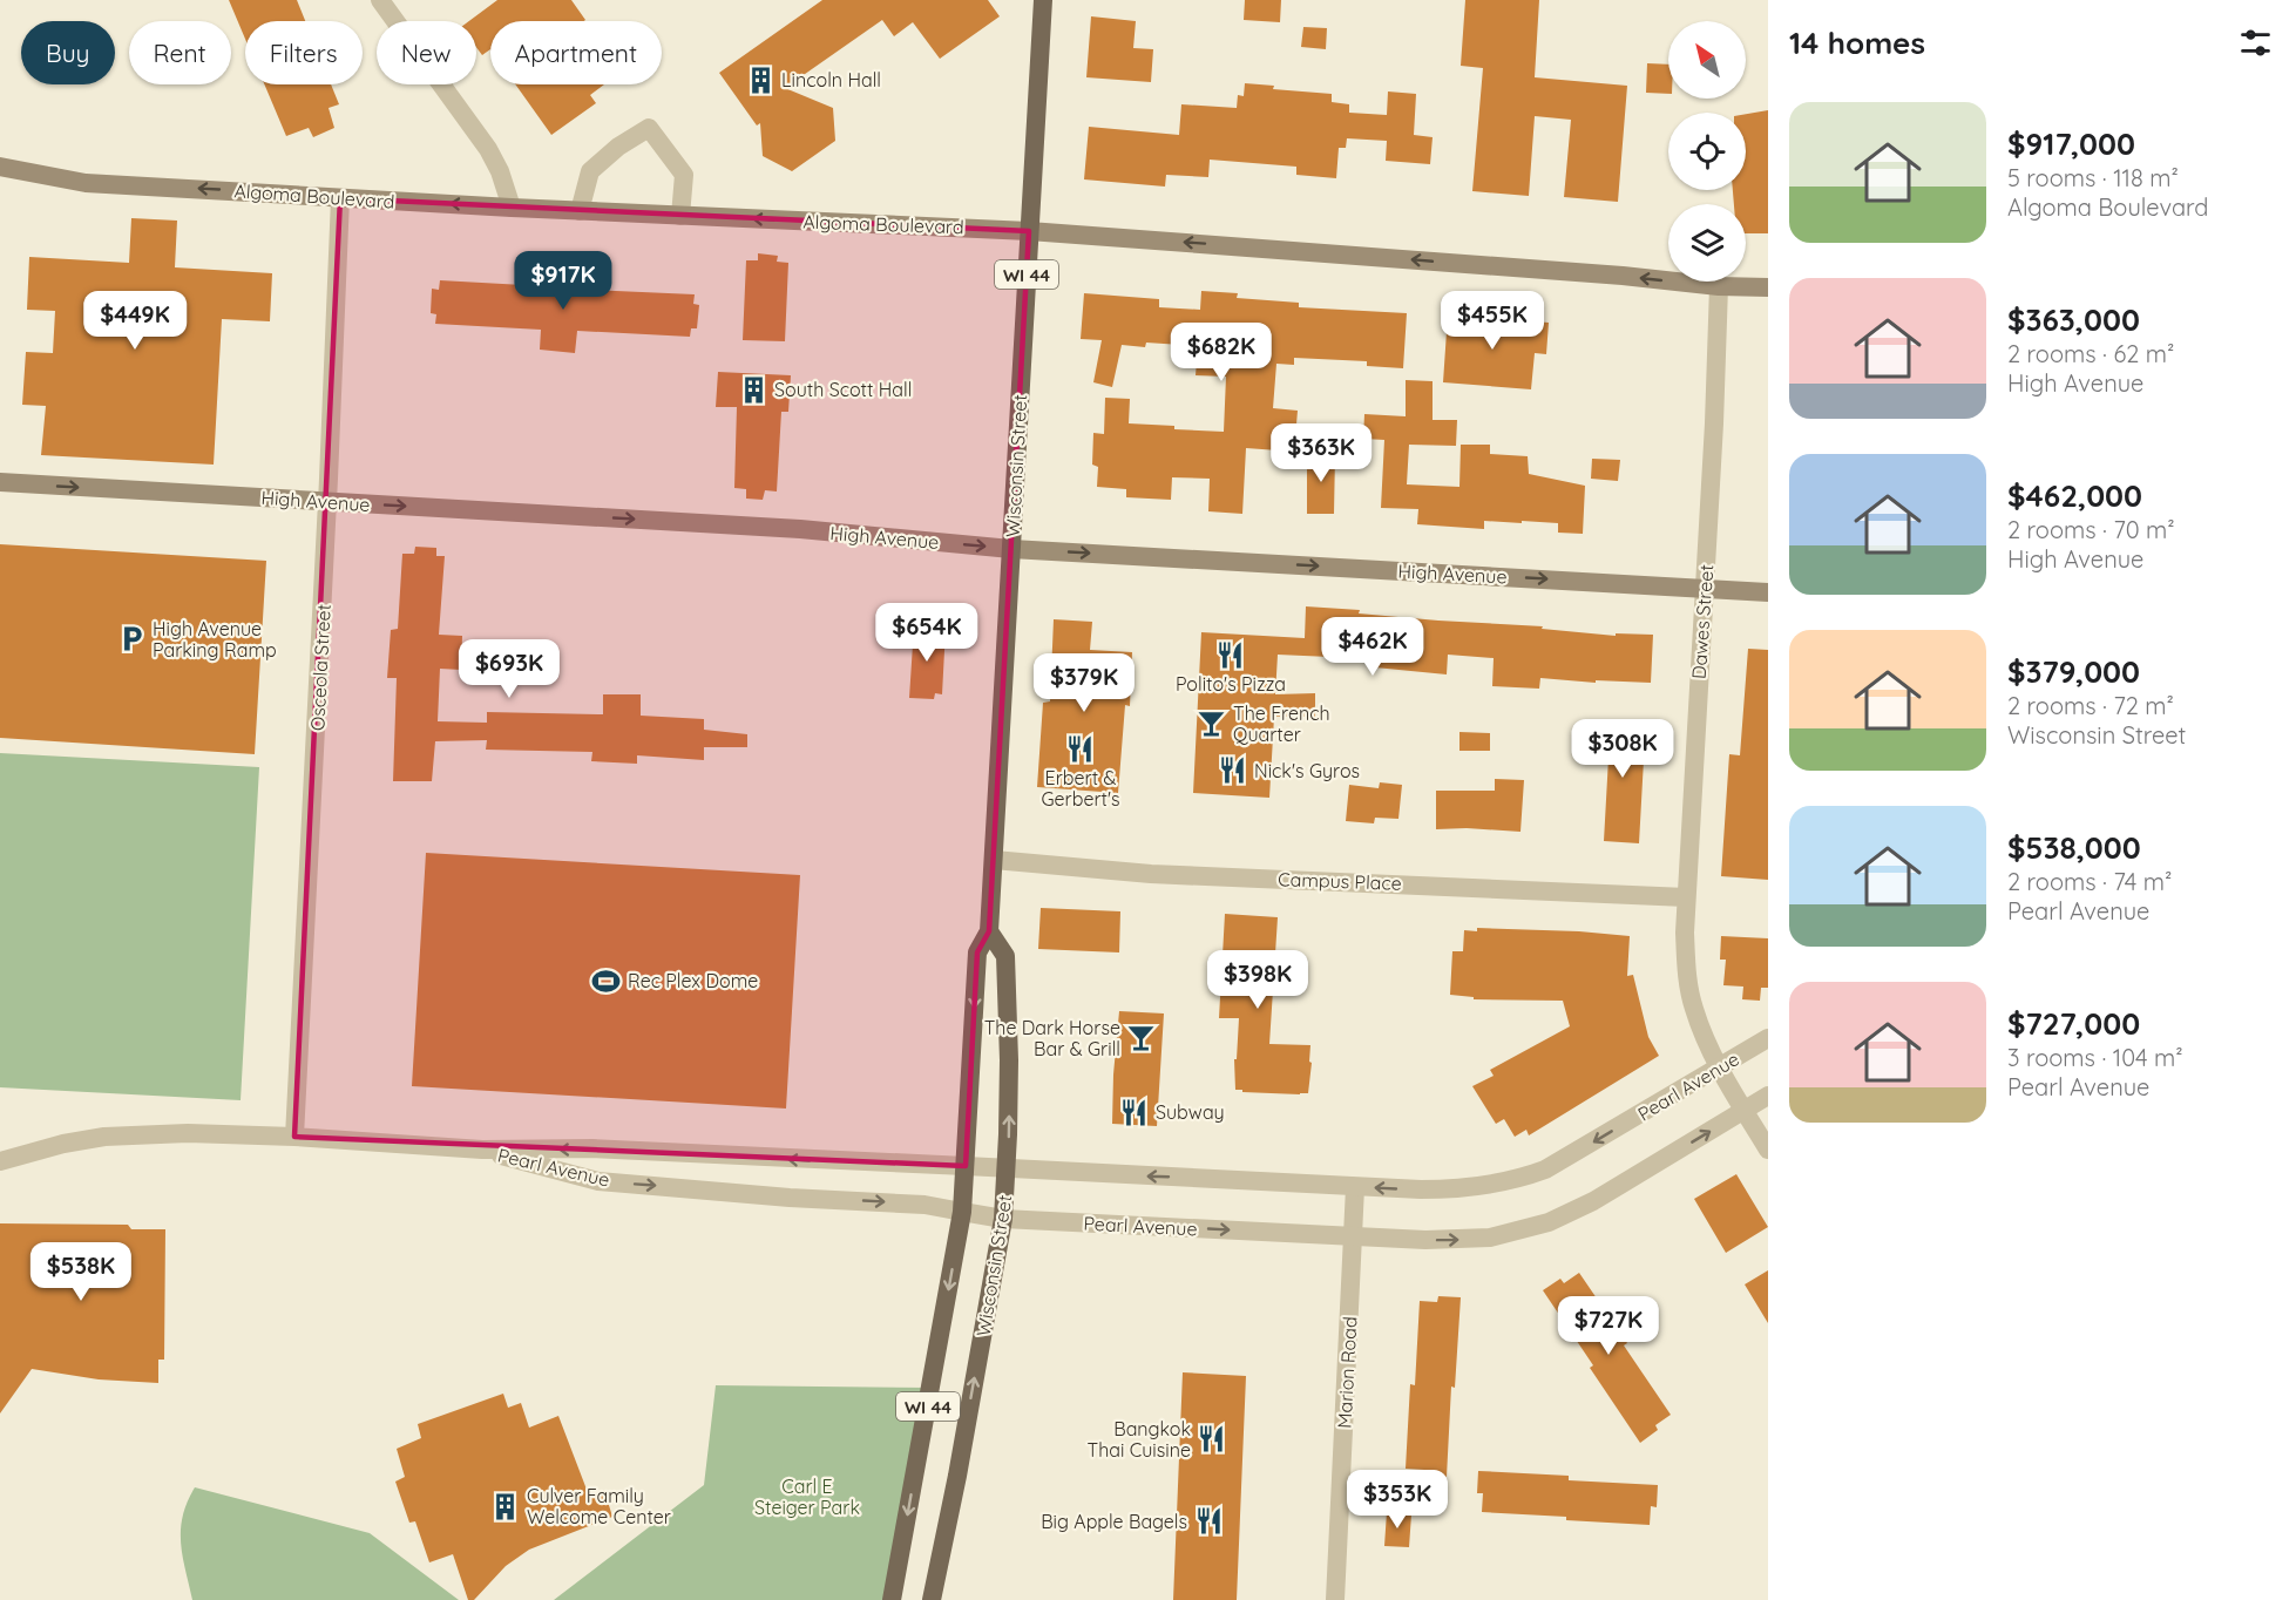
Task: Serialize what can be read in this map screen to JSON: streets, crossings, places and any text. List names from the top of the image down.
{
  "streets": {
    "main road": [
      "Algoma Boulevard",
      "WI 44",
      "Wisconsin Street",
      "High Avenue"
    ],
    "street": [
      "Dawes Street",
      "Osceola Street",
      "Campus Place",
      "Pearl Avenue",
      "Marion Road"
    ]
  },
  "crossings": [
    ["Algoma Boulevard", "Wisconsin Street"],
    ["Algoma Boulevard", "Dawes Street"],
    ["Algoma Boulevard", "Osceola Street"],
    ["Wisconsin Street", "High Avenue"],
    ["Wisconsin Street", "Campus Place"],
    ["Wisconsin Street", "Pearl Avenue"],
    ["High Avenue", "Dawes Street"],
    ["High Avenue", "Osceola Street"],
    ["Dawes Street", "Campus Place"],
    ["Dawes Street", "Pearl Avenue"],
    ["Osceola Street", "Pearl Avenue"],
    ["Pearl Avenue", "Marion Road"]
  ],
  "one_way": ["Algoma Boulevard", "High Avenue"],
  "parks": ["Carl E Steiger Park"],
  "places": {
    "building": ["Lincoln Hall", "South Scott Hall", "Culver Family Welcome Center"],
    "parking": ["High Avenue Parking Ramp"],
    "restaurant": [
      "Polito's Pizza",
      "Erbert & Gerbert's",
      "Nick's Gyros",
      "Subway",
      "Bangkok Thai Cuisine",
      "Big Apple Bagels"
    ],
    "bar": ["The French Quarter", "The Dark Horse Bar & Grill"],
    "sports": ["Rec Plex Dome"]
  },
  "north": "top left",
  "page": {
    "heading": "14 homes",
    "chip": [
      "Buy",
      "Rent",
      "Filters",
      "New",
      "Apartment"
    ],
    "list": [
      {
        "name": "$917,000",
        "note": "5 rooms · 118 m² · Algoma Boulevard"
      },
      {
        "name": "$363,000",
        "note": "2 rooms · 62 m² · High Avenue"
      },
      {
        "name": "$462,000",
        "note": "2 rooms · 70 m² · High Avenue"
      },
      {
        "name": "$379,000",
        "note": "2 rooms · 72 m² · Wisconsin Street"
      },
      {
        "name": "$538,000",
        "note": "2 rooms · 74 m² · Pearl Avenue"
      },
      {
        "name": "$727,000",
        "note": "3 rooms · 104 m² · Pearl Avenue"
      }
    ],
    "price": [
      "$917K",
      "$449K",
      "$455K",
      "$682K",
      "$363K",
      "$654K",
      "$462K",
      "$693K",
      "$379K",
      "$308K",
      "$398K",
      "$538K",
      "$727K",
      "$353K"
    ]
  }
}
